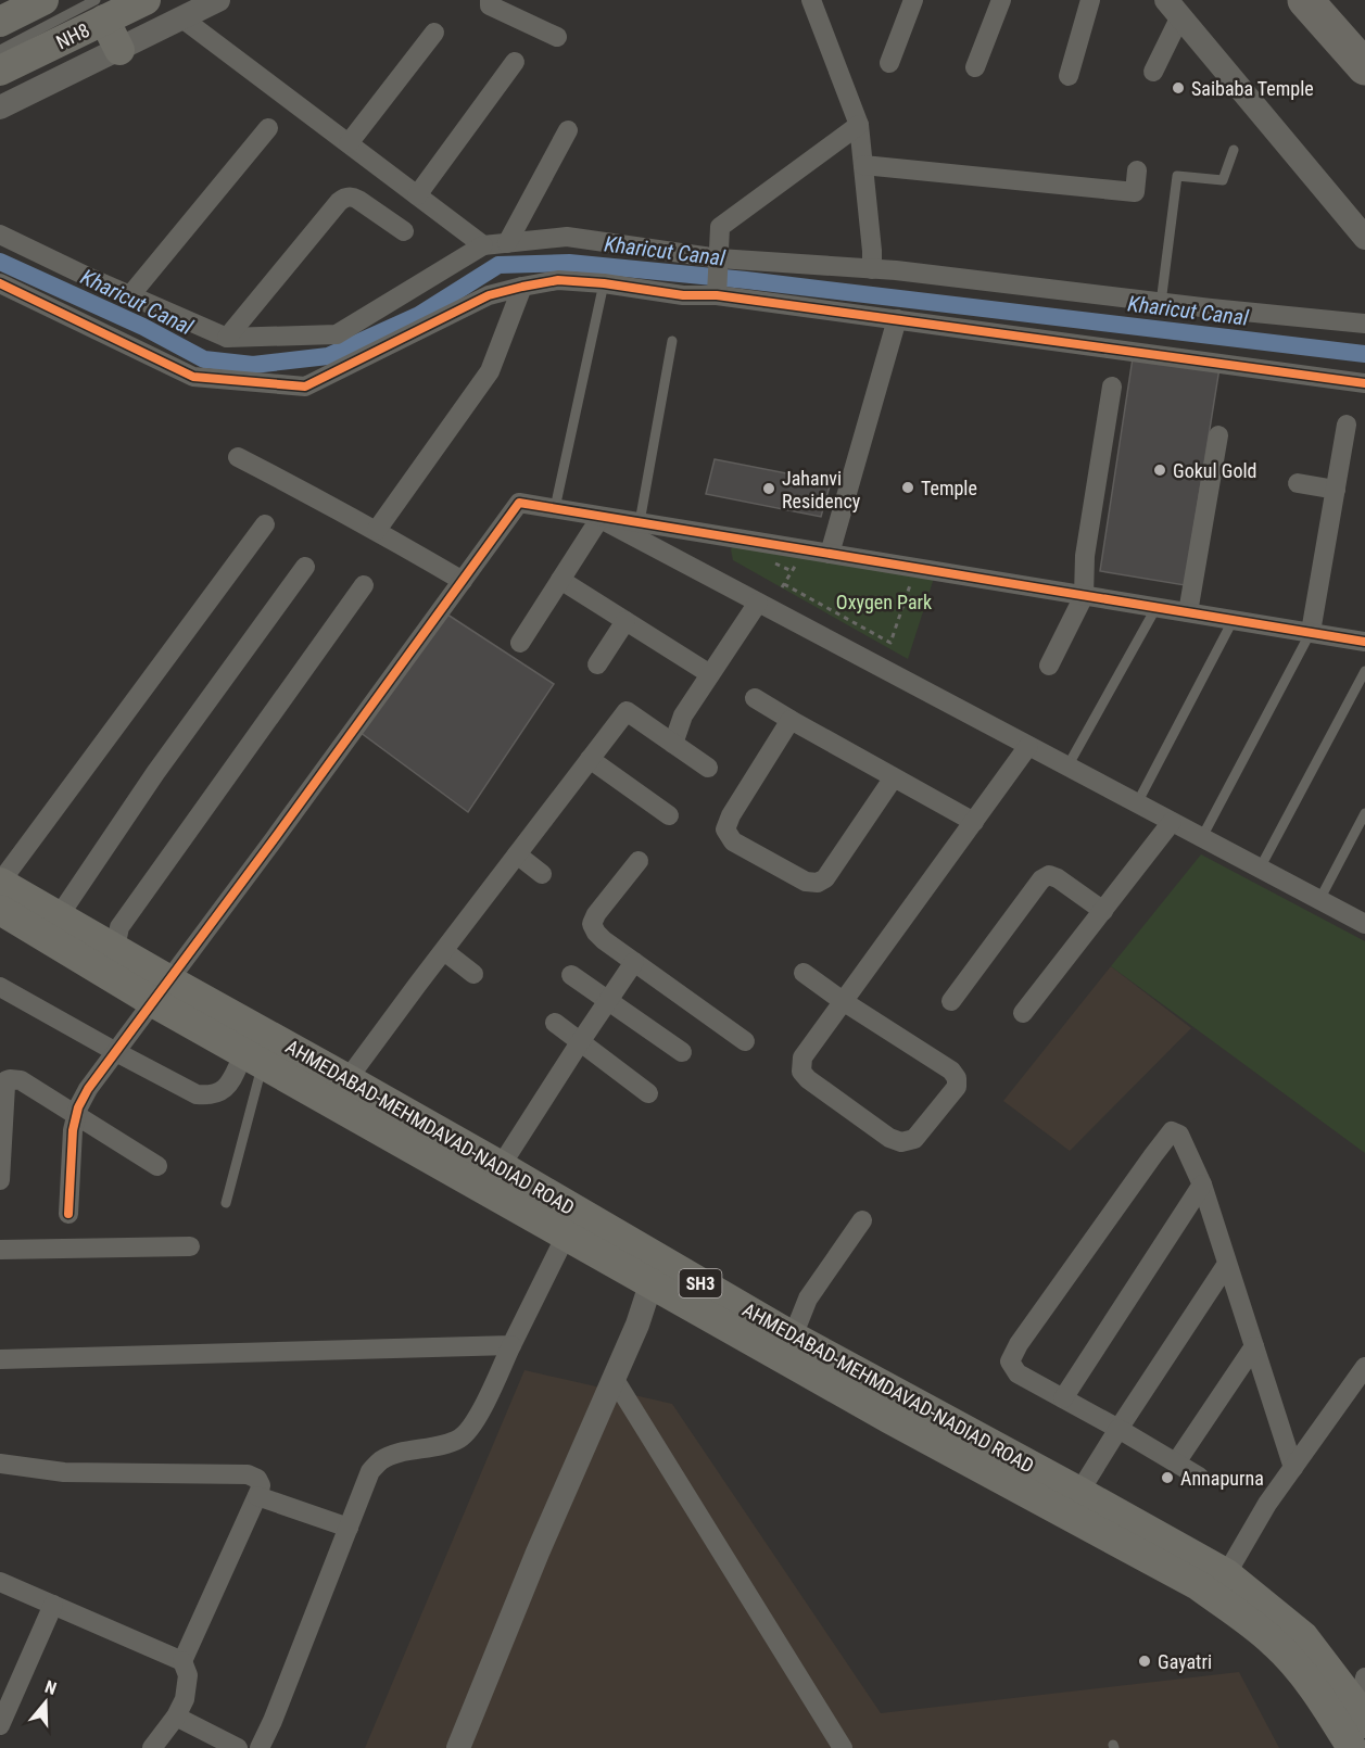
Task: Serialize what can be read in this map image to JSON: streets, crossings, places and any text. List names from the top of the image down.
{
  "streets": {
    "main road": ["NH8", "AHMEDABAD-MEHMDAVAD-NADIAD ROAD", "SH3"]
  },
  "water": ["Kharicut Canal"],
  "parks": ["Oxygen Park"],
  "places": [
    "Saibaba Temple",
    "Gokul Gold",
    "Temple",
    "Jahanvi Residency",
    "Annapurna",
    "Gayatri"
  ],
  "north": "top"
}
